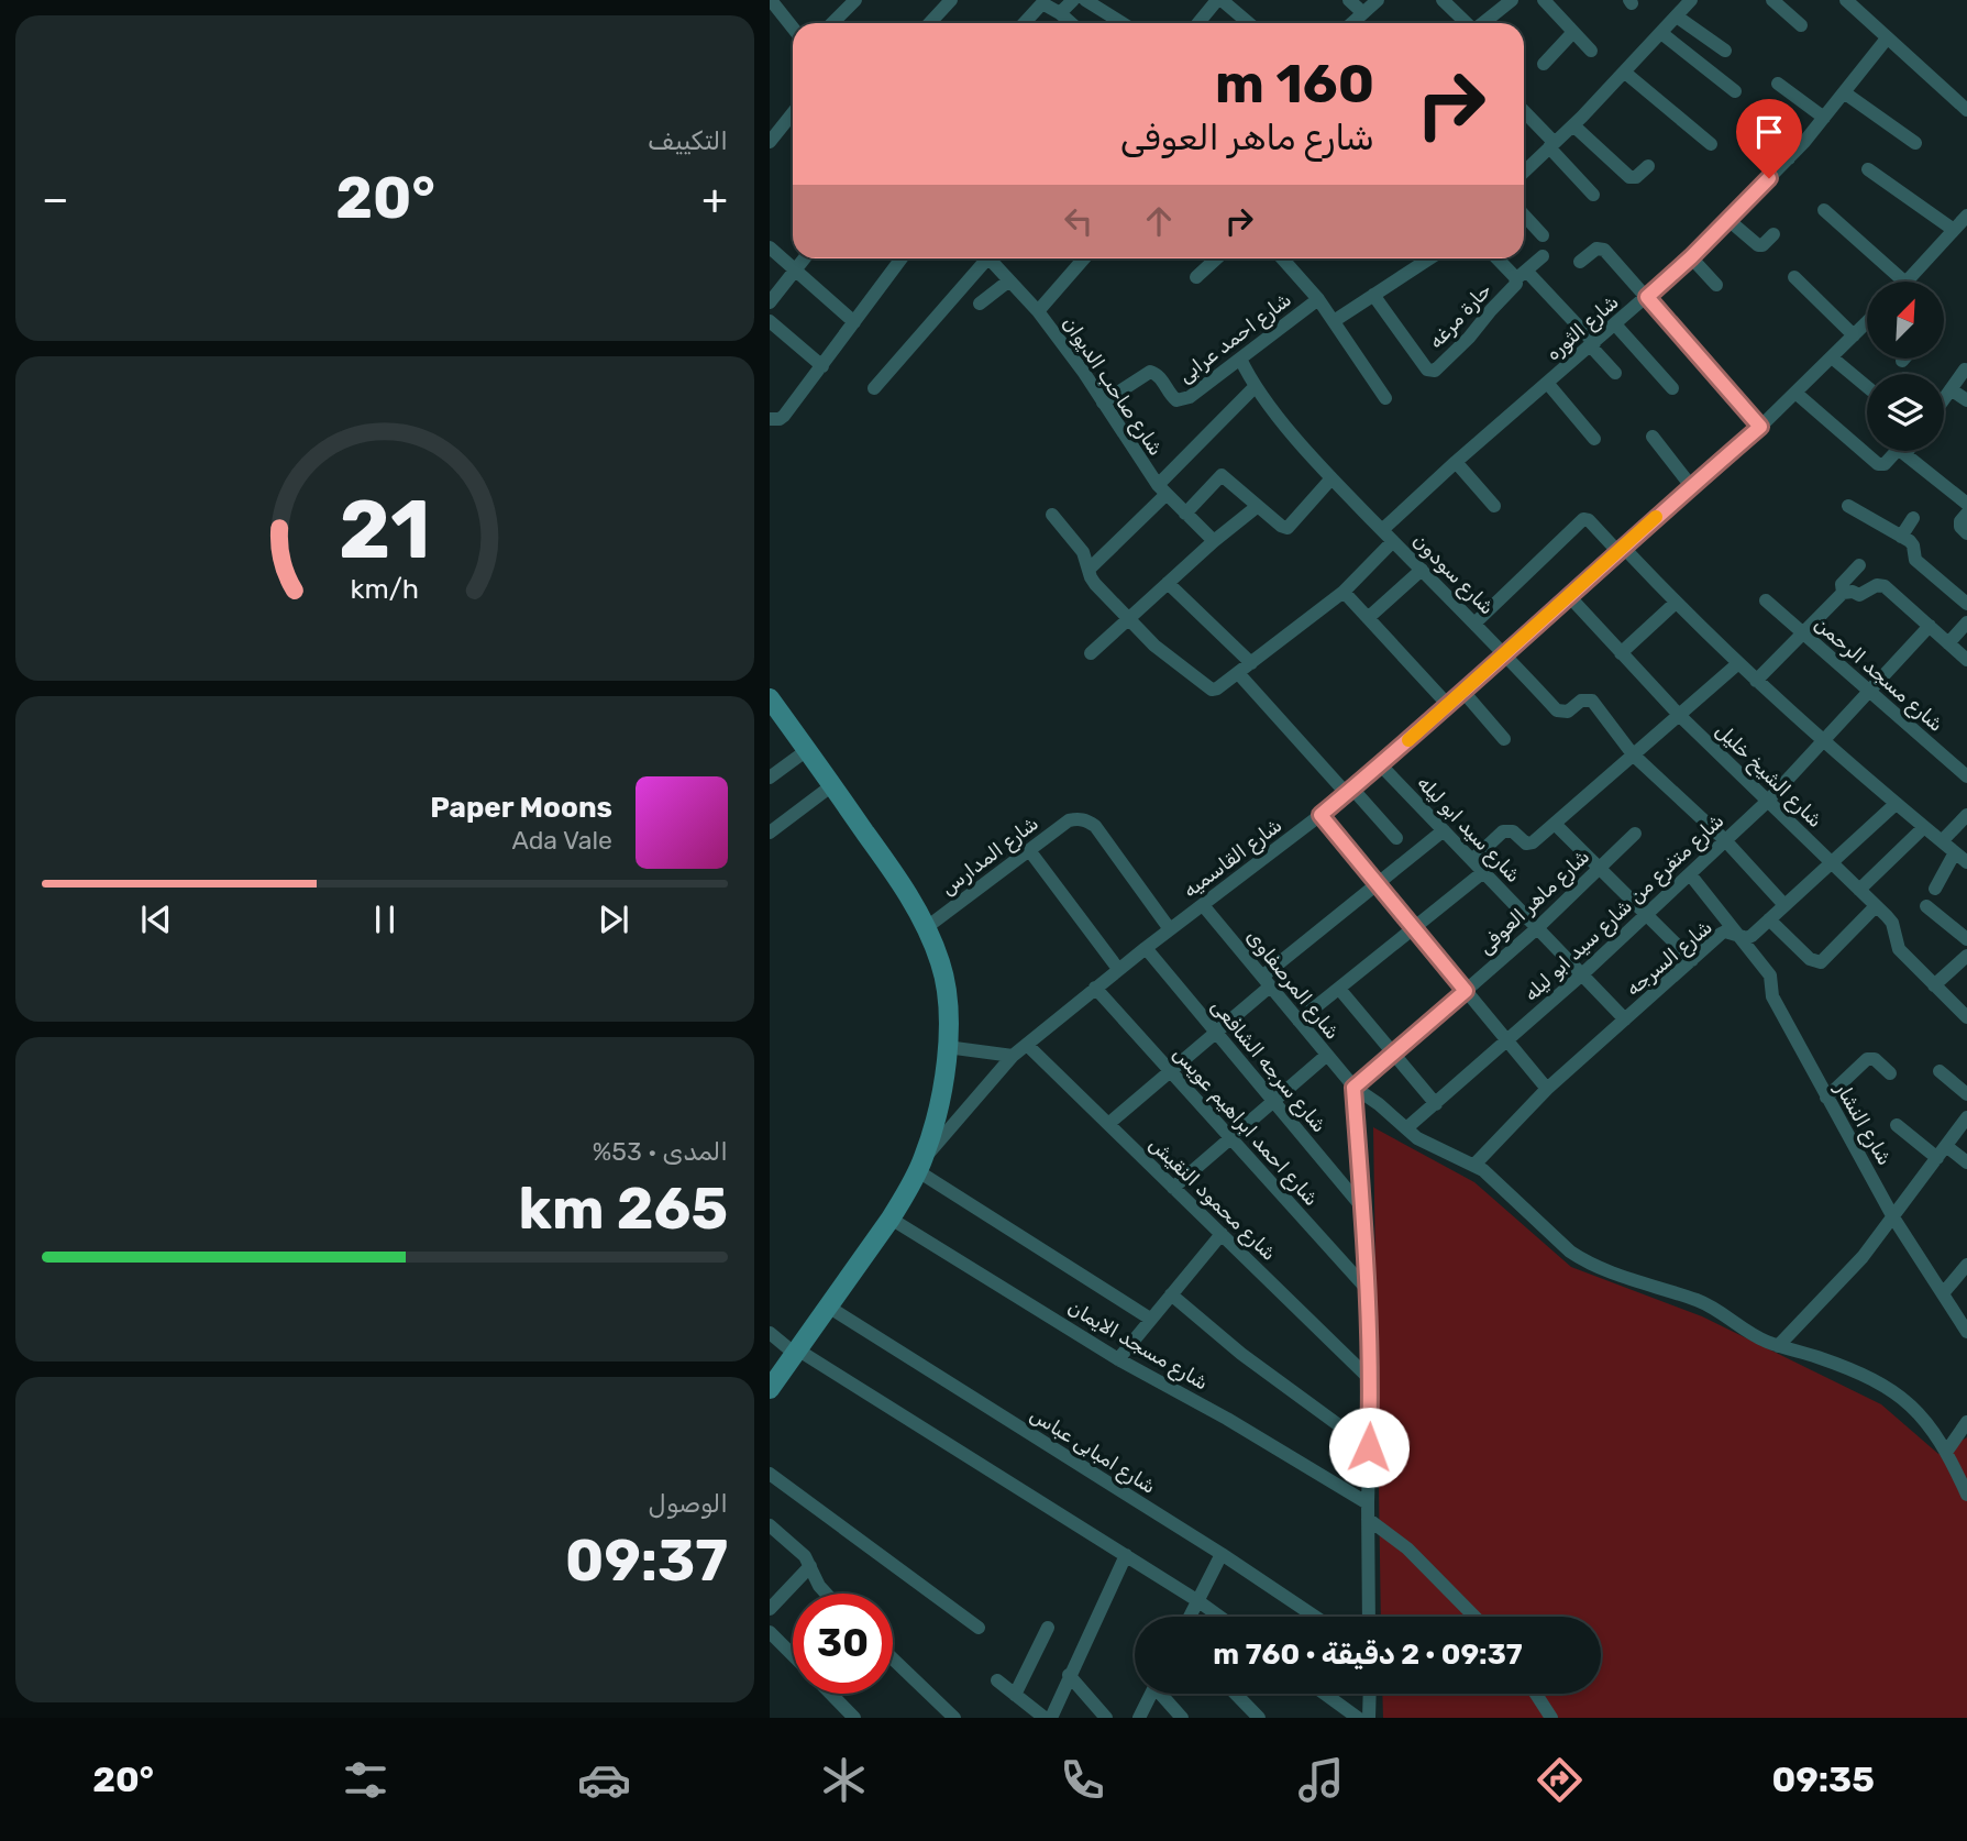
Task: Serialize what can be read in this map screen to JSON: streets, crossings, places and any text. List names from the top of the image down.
{
  "streets": {
    "street": [
      "حارة مرغه",
      "شارع الثوره",
      "شارع احمد عرابى",
      "شارع صاحب الديوان",
      "شارع سودون",
      "شارع مسجد الرحمن",
      "شارع الشيخ خليل",
      "شارع سيد ابو ليله",
      "شارع المدارس",
      "شارع القاسميه",
      "شارع ماهر العوفى",
      "شارع متفرع من شارع سيد ابو ليله",
      "شارع السرجه",
      "شارع المرصفاوى",
      "شارع سرجه الشافعى",
      "شارع النشار",
      "شارع احمد ابراهيم عويس",
      "شارع محمود النقيش",
      "شارع مسجد الايمان",
      "شارع امبابى عباس"
    ]
  },
  "crossings": [
    ["شارع الثوره", "شارع سودون"],
    ["شارع احمد عرابى", "شارع صاحب الديوان"],
    ["شارع احمد عرابى", "شارع سودون"],
    ["شارع سودون", "شارع القاسميه"],
    ["شارع سودون", "شارع متفرع من شارع سيد ابو ليله"],
    ["شارع سودون", "شارع السرجه"],
    ["شارع مسجد الرحمن", "شارع متفرع من شارع سيد ابو ليله"],
    ["شارع الشيخ خليل", "شارع القاسميه"],
    ["شارع الشيخ خليل", "شارع متفرع من شارع سيد ابو ليله"],
    ["شارع الشيخ خليل", "شارع السرجه"],
    ["شارع سيد ابو ليله", "شارع القاسميه"],
    ["شارع سيد ابو ليله", "شارع ماهر العوفى"],
    ["شارع سيد ابو ليله", "شارع متفرع من شارع سيد ابو ليله"],
    ["شارع سيد ابو ليله", "شارع السرجه"],
    ["شارع المدارس", "شارع القاسميه"],
    ["شارع القاسميه", "شارع المرصفاوى"],
    ["شارع القاسميه", "شارع سرجه الشافعى"],
    ["شارع القاسميه", "شارع احمد ابراهيم عويس"],
    ["شارع القاسميه", "شارع محمود النقيش"],
    ["شارع ماهر العوفى", "شارع المرصفاوى"],
    ["شارع متفرع من شارع سيد ابو ليله", "شارع المرصفاوى"],
    ["شارع متفرع من شارع سيد ابو ليله", "شارع النشار"],
    ["شارع السرجه", "شارع المرصفاوى"],
    ["شارع السرجه", "شارع النشار"]
  ],
  "north": "top right",
  "page": {
    "tile": [
      "التكييف",
      ["المدى · 53%", "265 km"],
      ["الوصول", "09:37"]
    ],
    "turn": ["160 m", "شارع ماهر العوفى"],
    "heat": ["−", "20°", "+"],
    "song": ["Paper Moons", "Ada Vale"],
    "limit": "30",
    "trip": "09:37 · 2 دقيقة · 760 m",
    "tabs": ["09:35", "20°"],
    "gauge": ["21", "km/h"]
  }
}
